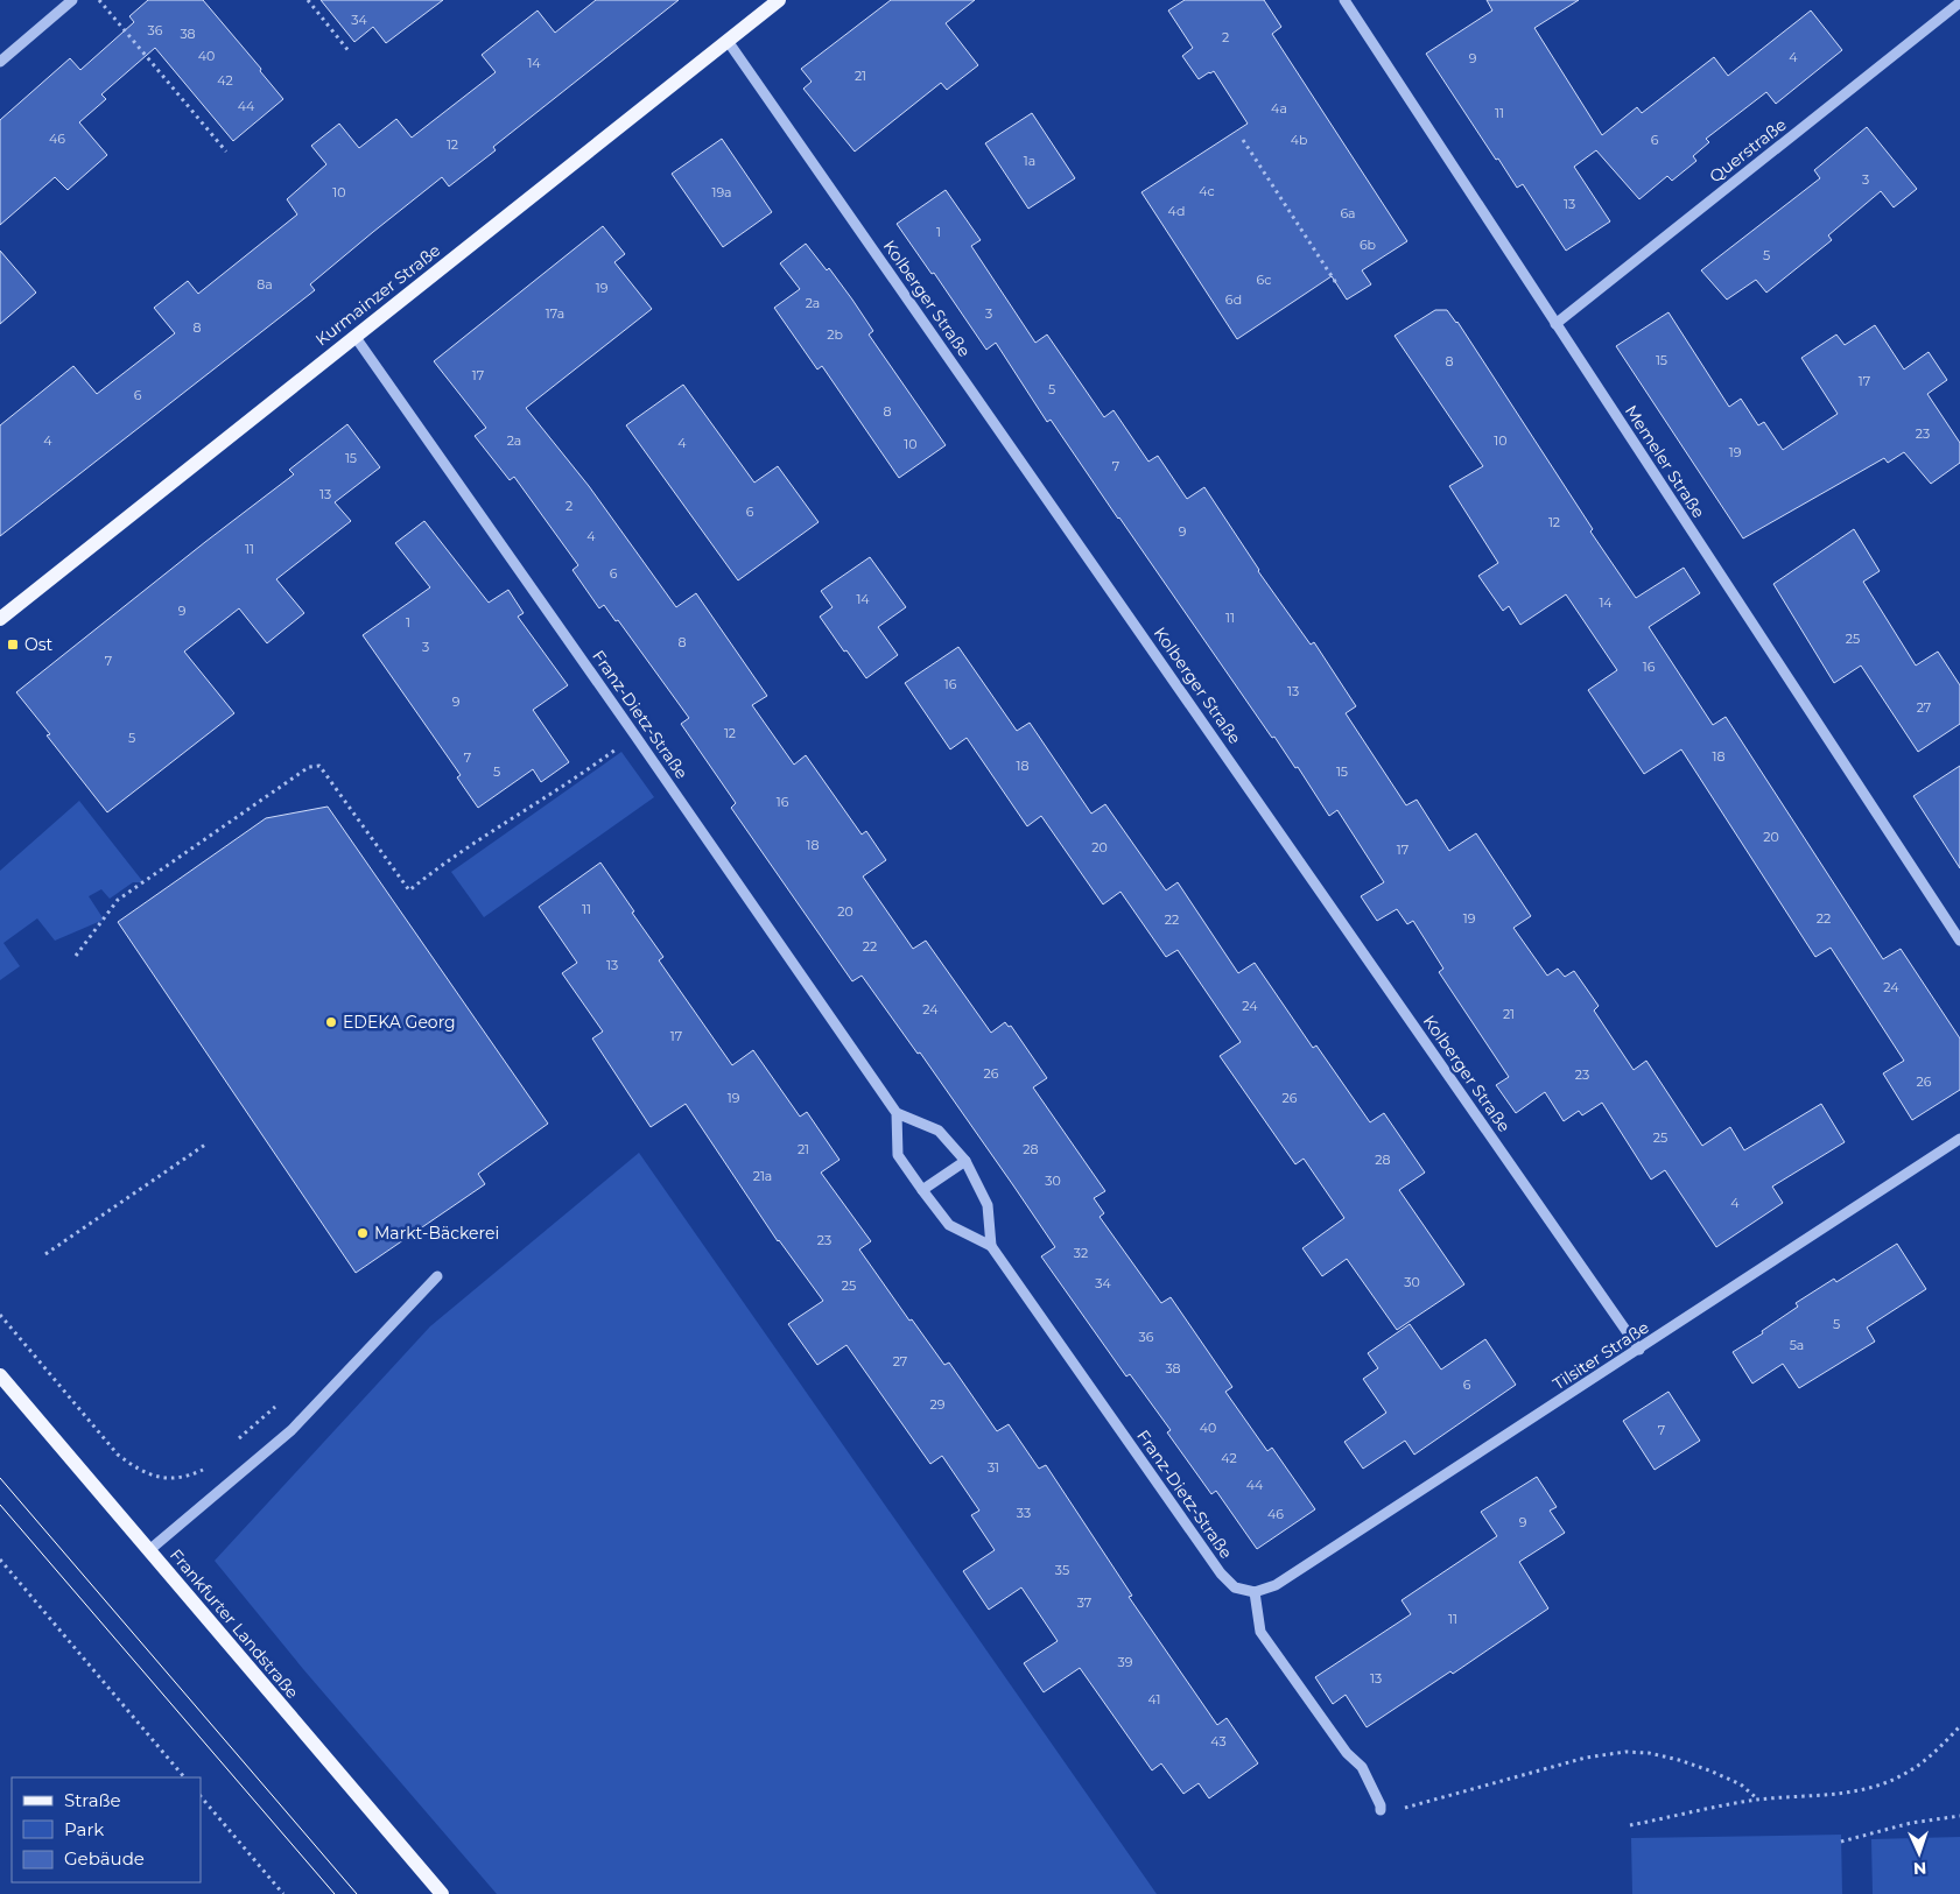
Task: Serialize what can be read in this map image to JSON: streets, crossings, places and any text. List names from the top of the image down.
{
  "streets": {
    "main road": ["Kurmainzer Straße", "Frankfurter Landstraße"],
    "street": [
      "Querstraße",
      "Kolberger Straße",
      "Memeler Straße",
      "Franz-Dietz-Straße",
      "Tilsiter Straße"
    ]
  },
  "crossings": [
    ["Querstraße", "Memeler Straße"],
    ["Kurmainzer Straße", "Kolberger Straße"],
    ["Kurmainzer Straße", "Franz-Dietz-Straße"],
    ["Kolberger Straße", "Tilsiter Straße"],
    ["Franz-Dietz-Straße", "Tilsiter Straße"]
  ],
  "places": {
    "transit": ["Ost"],
    "other": ["EDEKA Georg", "Markt-Bäckerei"]
  },
  "house_numbers": [
    "34",
    "36",
    "38",
    "2",
    "40",
    "4",
    "9",
    "14",
    "21",
    "42",
    "44",
    "4a",
    "11",
    "46",
    "4b",
    "6",
    "12",
    "1a",
    "3",
    "4c",
    "10",
    "19a",
    "13",
    "4d",
    "6a",
    "1",
    "6b",
    "5",
    "6c",
    "8a",
    "19",
    "6d",
    "2a",
    "17a",
    "3",
    "8",
    "2b",
    "15",
    "8",
    "17",
    "17",
    "5",
    "6",
    "8",
    "23",
    "4",
    "2a",
    "10",
    "4",
    "10",
    "19",
    "15",
    "7",
    "13",
    "2",
    "6",
    "12",
    "9",
    "4",
    "11",
    "6",
    "14",
    "14",
    "9",
    "11",
    "1",
    "25",
    "8",
    "3",
    "7",
    "16",
    "16",
    "13",
    "9",
    "27",
    "12",
    "5",
    "18",
    "7",
    "18",
    "5",
    "15",
    "16",
    "20",
    "18",
    "20",
    "17",
    "11",
    "20",
    "19",
    "22",
    "22",
    "22",
    "13",
    "24",
    "24",
    "24",
    "21",
    "17",
    "26",
    "23",
    "26",
    "19",
    "26",
    "25",
    "21",
    "28",
    "28",
    "21a",
    "30",
    "4",
    "23",
    "32",
    "30",
    "34",
    "25",
    "5",
    "36",
    "5a",
    "27",
    "38",
    "6",
    "29",
    "40",
    "7",
    "42",
    "31",
    "44",
    "33",
    "46",
    "9",
    "35",
    "37",
    "11",
    "39",
    "13",
    "41",
    "43"
  ],
  "legend": ["Straße", "Park", "Gebäude"],
  "north": "bottom"
}
